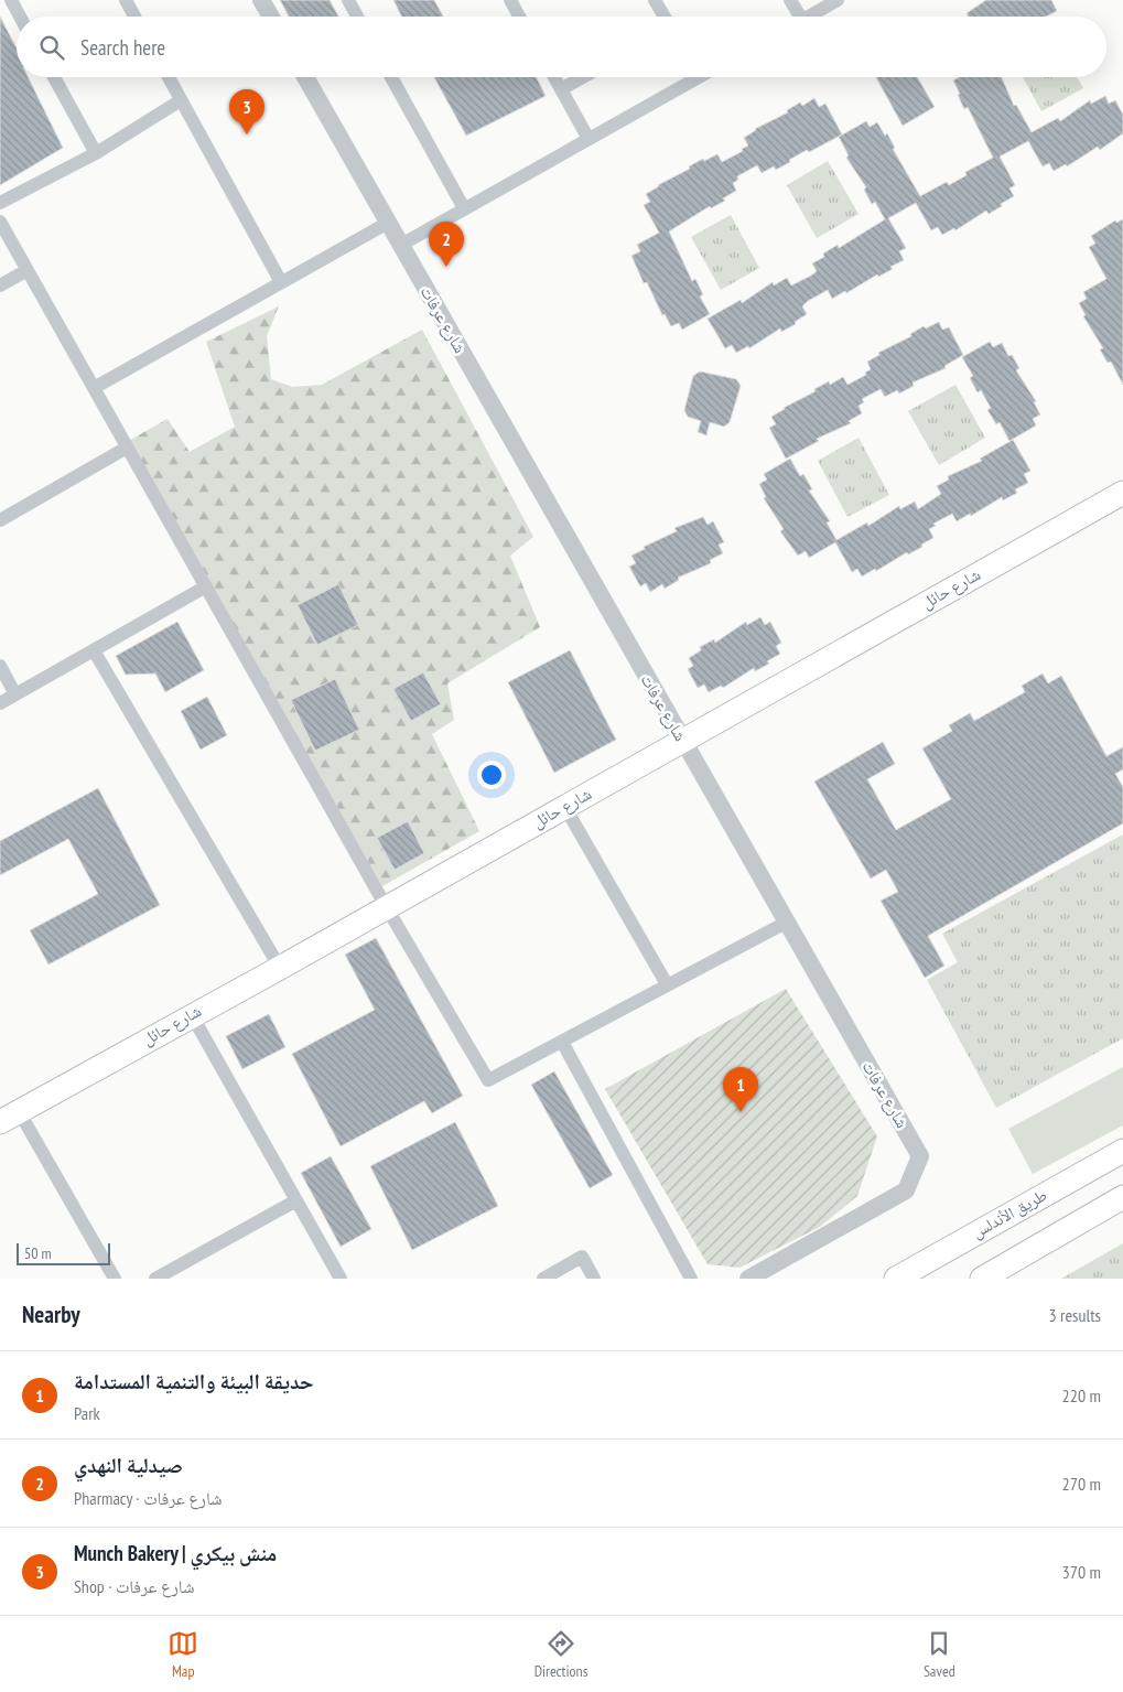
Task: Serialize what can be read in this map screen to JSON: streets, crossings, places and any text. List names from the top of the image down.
{
  "streets": {
    "main road": ["شارع حائل", "طريق الأندلس"],
    "street": ["شارع عرفات"]
  },
  "crossings": [
    ["شارع عرفات", "شارع حائل"]
  ],
  "scale_bar": "50 m",
  "page": {
    "search": "Search here",
    "pins": ["3", "2", "1"],
    "scale": "50 m",
    "heading": ["Nearby", "3 results"],
    "list": [
      {
        "mark": "1",
        "name": "حديقة البيئة والتنمية المستدامة",
        "note": "Park",
        "value": "220 m"
      },
      {
        "mark": "2",
        "name": "صيدلية النهدي",
        "note": "Pharmacy · شارع عرفات",
        "value": "270 m"
      },
      {
        "mark": "3",
        "name": "Munch Bakery | منش بيكري",
        "note": "Shop · شارع عرفات",
        "value": "370 m"
      }
    ],
    "nav": ["Map", "Directions", "Saved"]
  }
}
